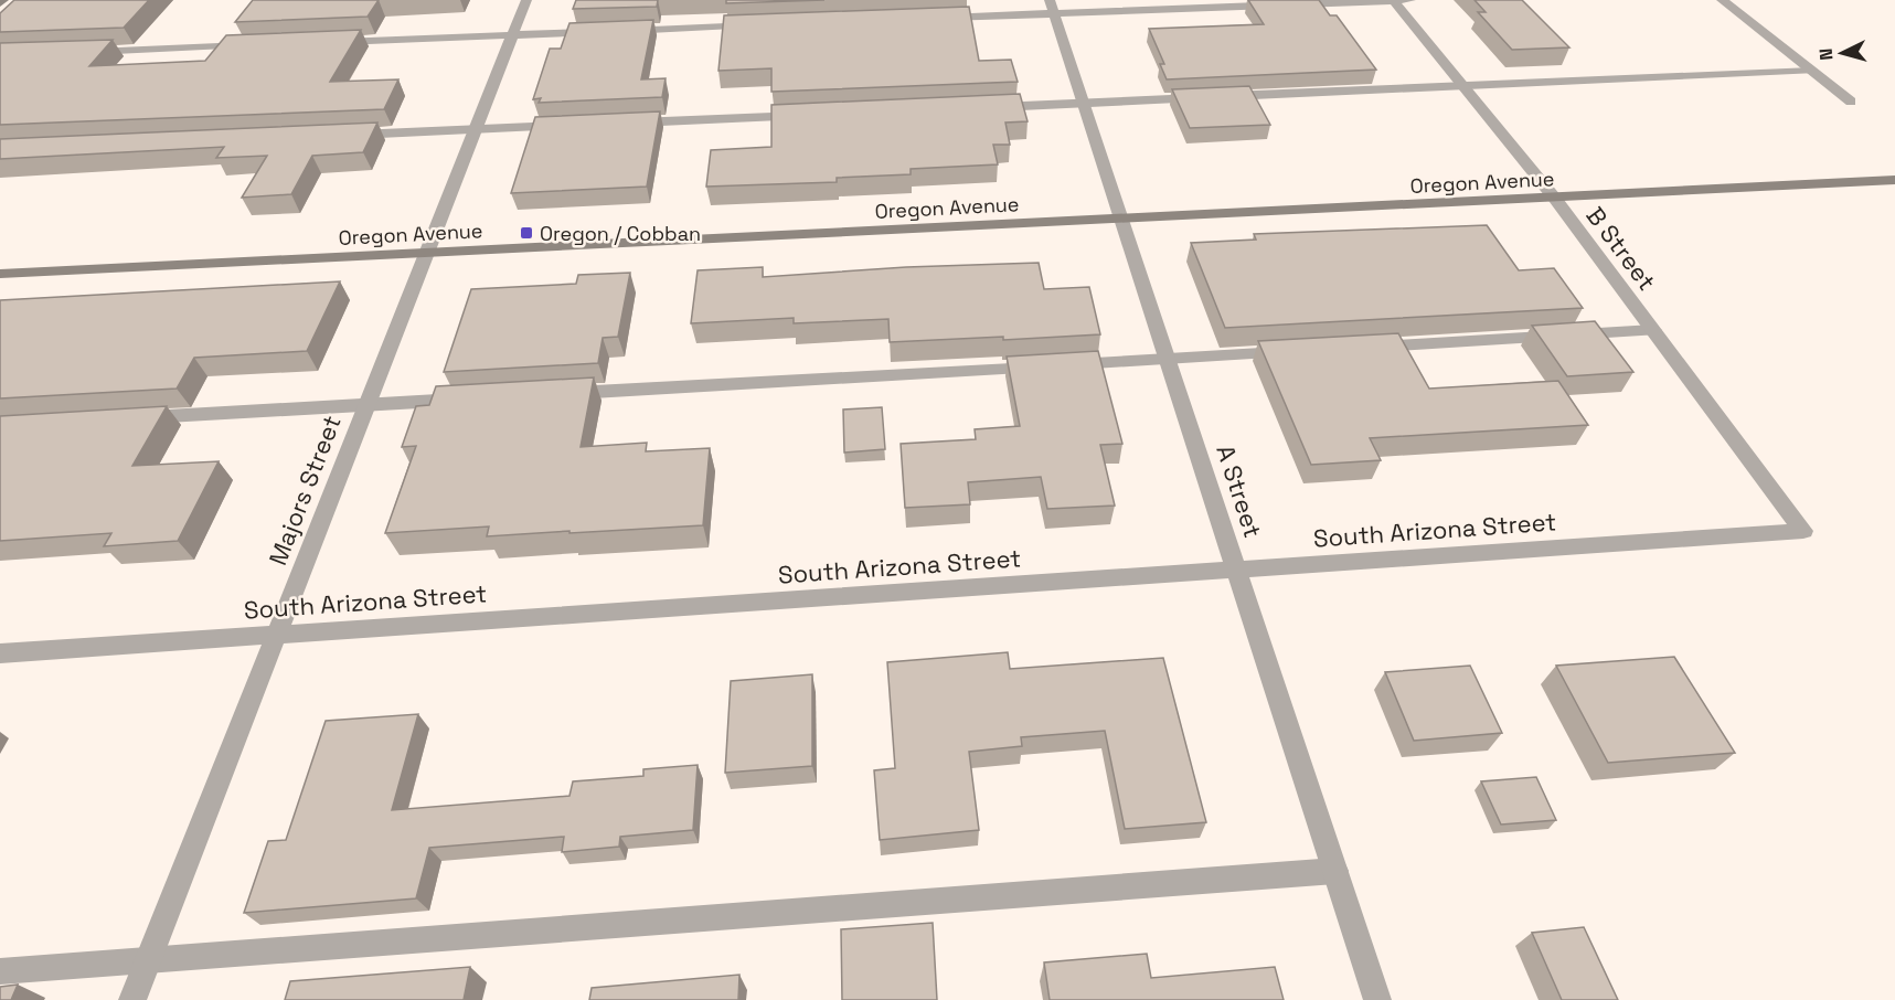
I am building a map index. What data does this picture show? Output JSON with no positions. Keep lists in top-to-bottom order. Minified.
{"streets":{"street":["Oregon Avenue","B Street","Majors Street","A Street","South Arizona Street"]},"crossings":[["Oregon Avenue","B Street"],["Oregon Avenue","Majors Street"],["Oregon Avenue","A Street"],["B Street","South Arizona Street"],["Majors Street","South Arizona Street"],["A Street","South Arizona Street"]],"places":{"transit":["Oregon / Cobban"]},"north":"left"}
